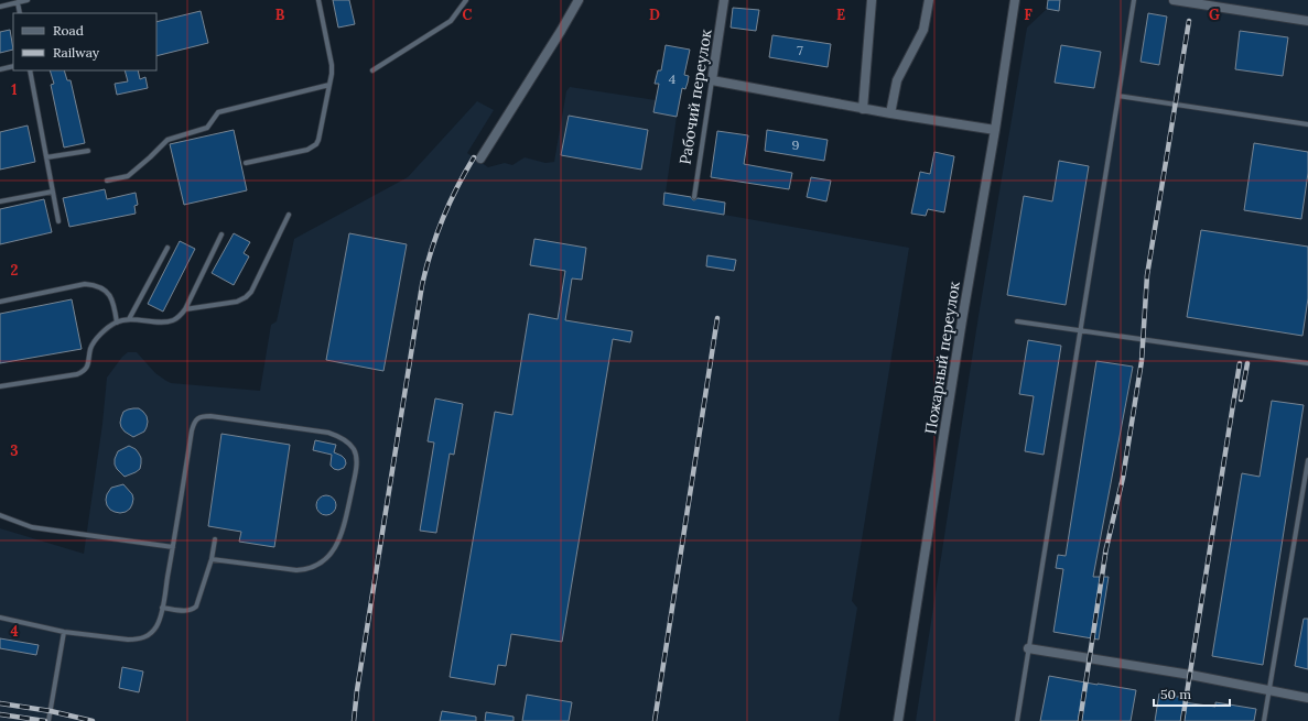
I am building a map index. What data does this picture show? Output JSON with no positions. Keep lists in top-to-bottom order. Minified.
{"streets":{"street":["Рабочий переулок","Пожарный переулок"]},"house_numbers":["7","4","9"],"legend":["Road","Railway"],"scale_bar":"50 m","grid":{"columns":["B","C","D","E","F","G"],"rows":["1","2","3","4"]}}
